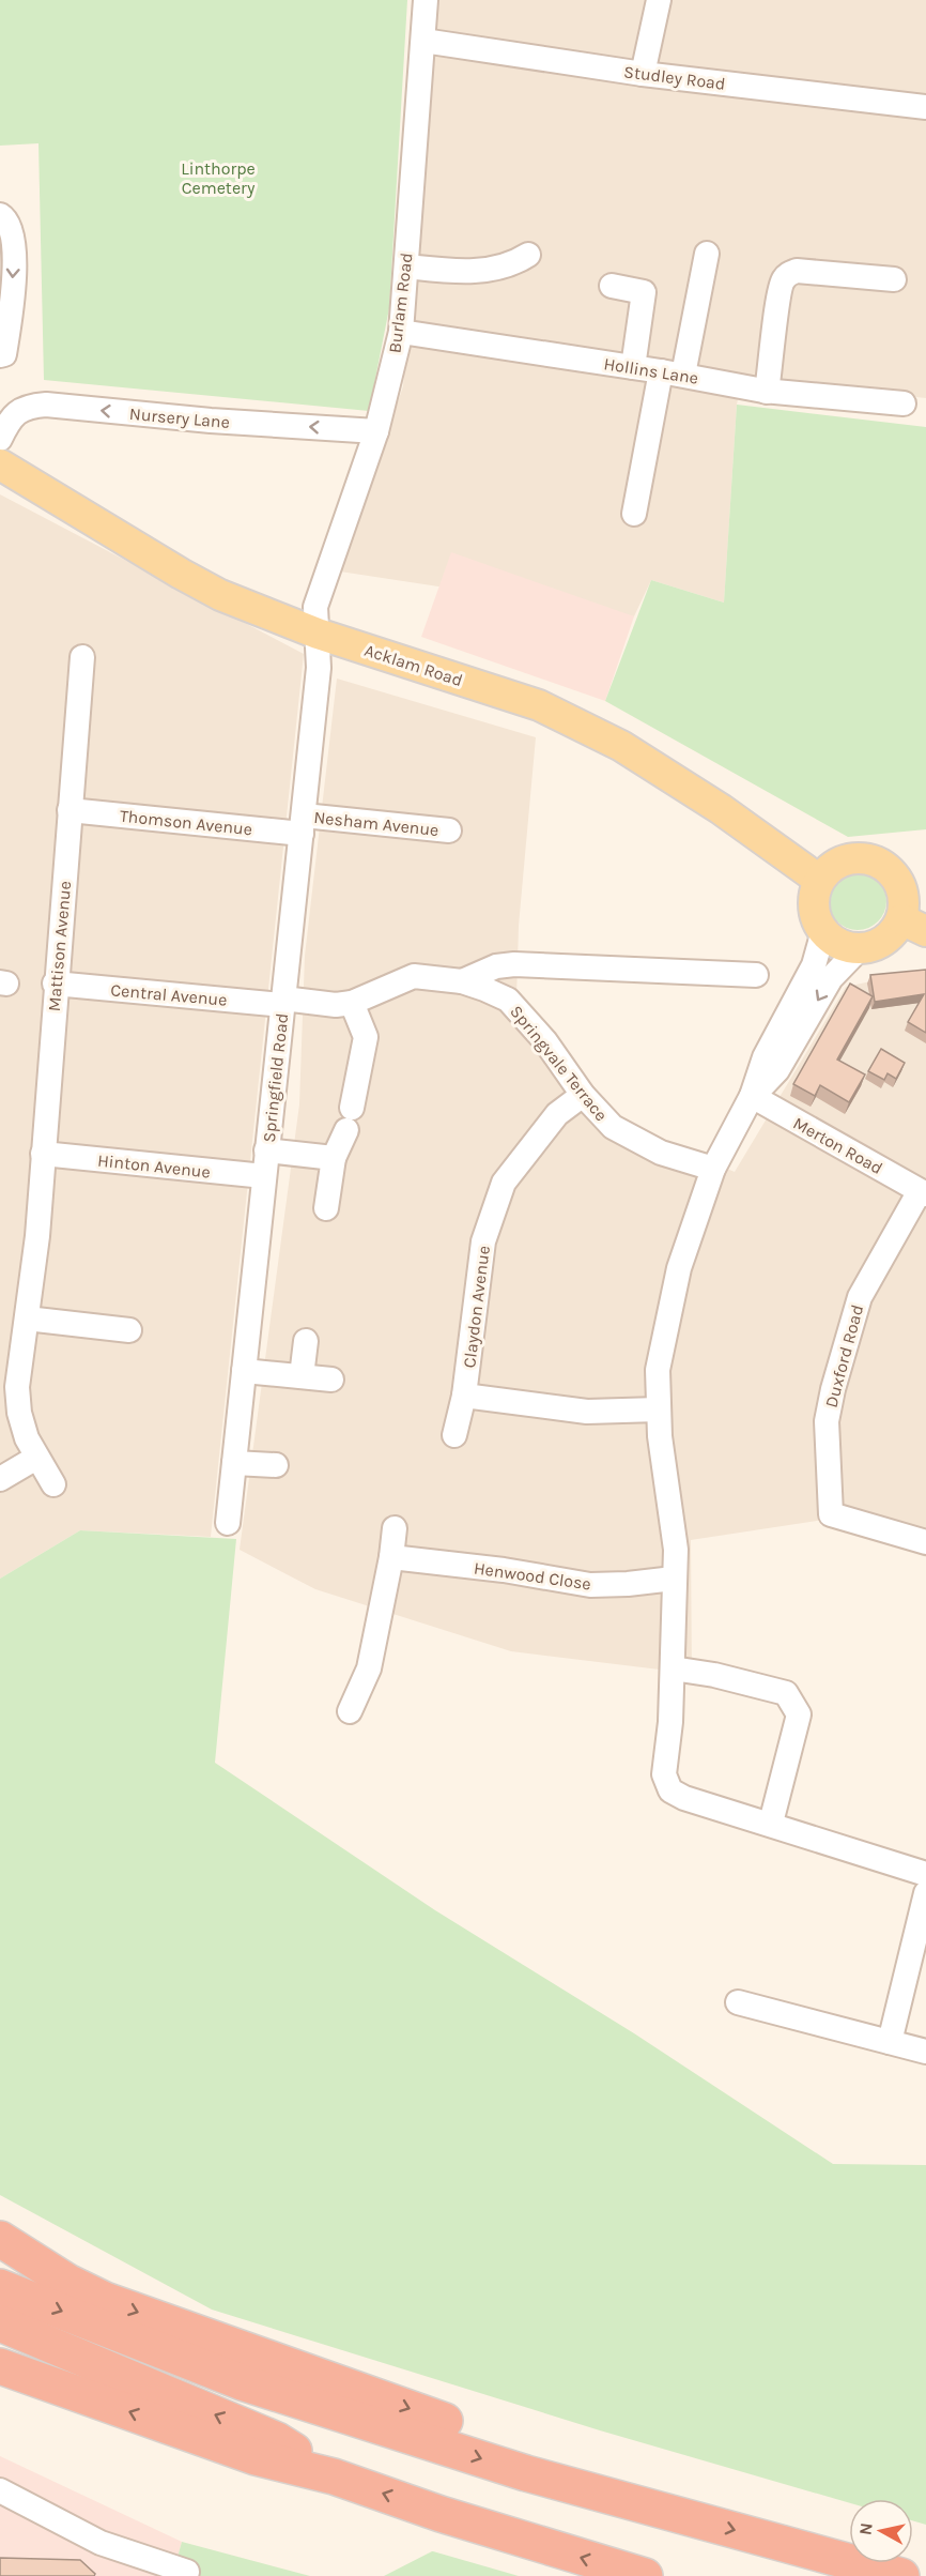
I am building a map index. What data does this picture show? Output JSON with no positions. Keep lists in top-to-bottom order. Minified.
{"streets":{"main road":["Acklam Road"],"street":["Studley Road","Burlam Road","Hollins Lane","Nursery Lane","Thomson Avenue","Nesham Avenue","Mattison Avenue","Central Avenue","Springvale Terrace","Springfield Road","Merton Road","Hinton Avenue","Claydon Avenue","Duxford Road","Henwood Close"]},"crossings":[["Studley Road","Burlam Road"],["Burlam Road","Hollins Lane"],["Burlam Road","Nursery Lane"],["Burlam Road","Acklam Road"],["Burlam Road","Springfield Road"],["Acklam Road","Springfield Road"],["Thomson Avenue","Nesham Avenue"],["Thomson Avenue","Mattison Avenue"],["Thomson Avenue","Springfield Road"],["Nesham Avenue","Springfield Road"],["Mattison Avenue","Central Avenue"],["Mattison Avenue","Hinton Avenue"],["Central Avenue","Springvale Terrace"],["Central Avenue","Springfield Road"],["Springvale Terrace","Claydon Avenue"],["Springfield Road","Hinton Avenue"],["Merton Road","Duxford Road"]],"one_way":["Nursery Lane"],"parks":["Linthorpe Cemetery"],"north":"left"}
